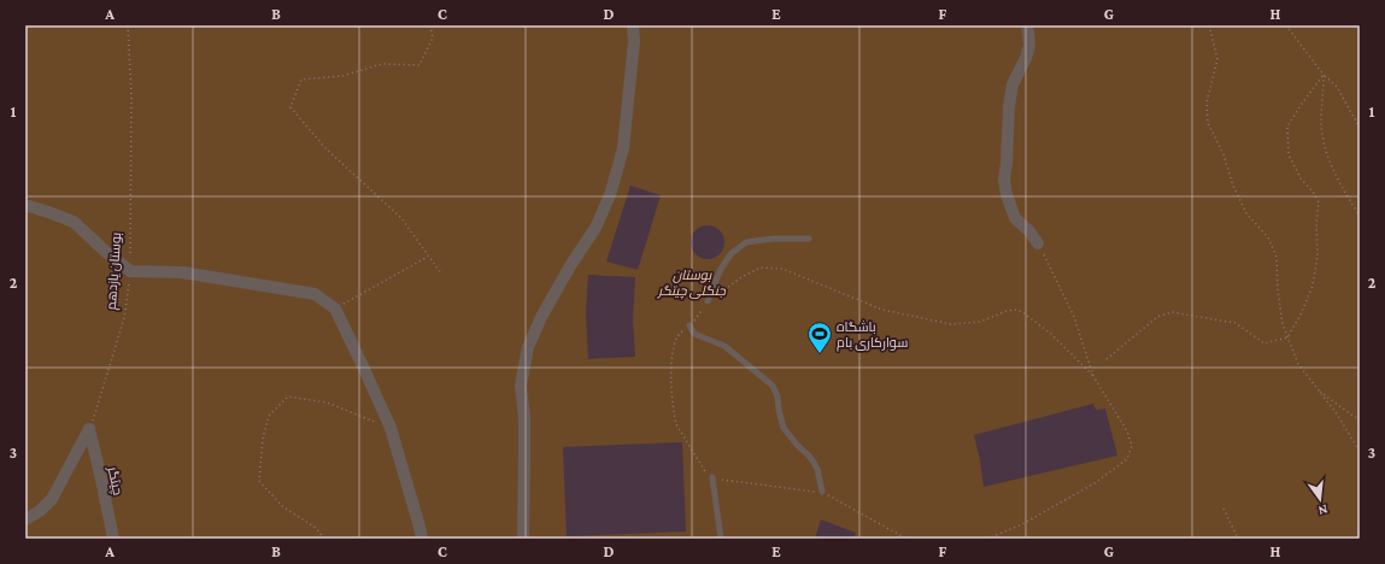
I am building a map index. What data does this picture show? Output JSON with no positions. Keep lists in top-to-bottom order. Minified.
{"streets":{"street":["چیتگر"],"path":["بوستان یازدهم"]},"crossings":[["بوستان یازدهم","چیتگر"]],"parks":["بوستان جنگلی چیتگر"],"places":{"sports":["باشگاه سوارکاری بام"]},"north":"bottom","grid":{"columns":["A","B","C","D","E","F","G","H"],"rows":["1","2","3"]}}
